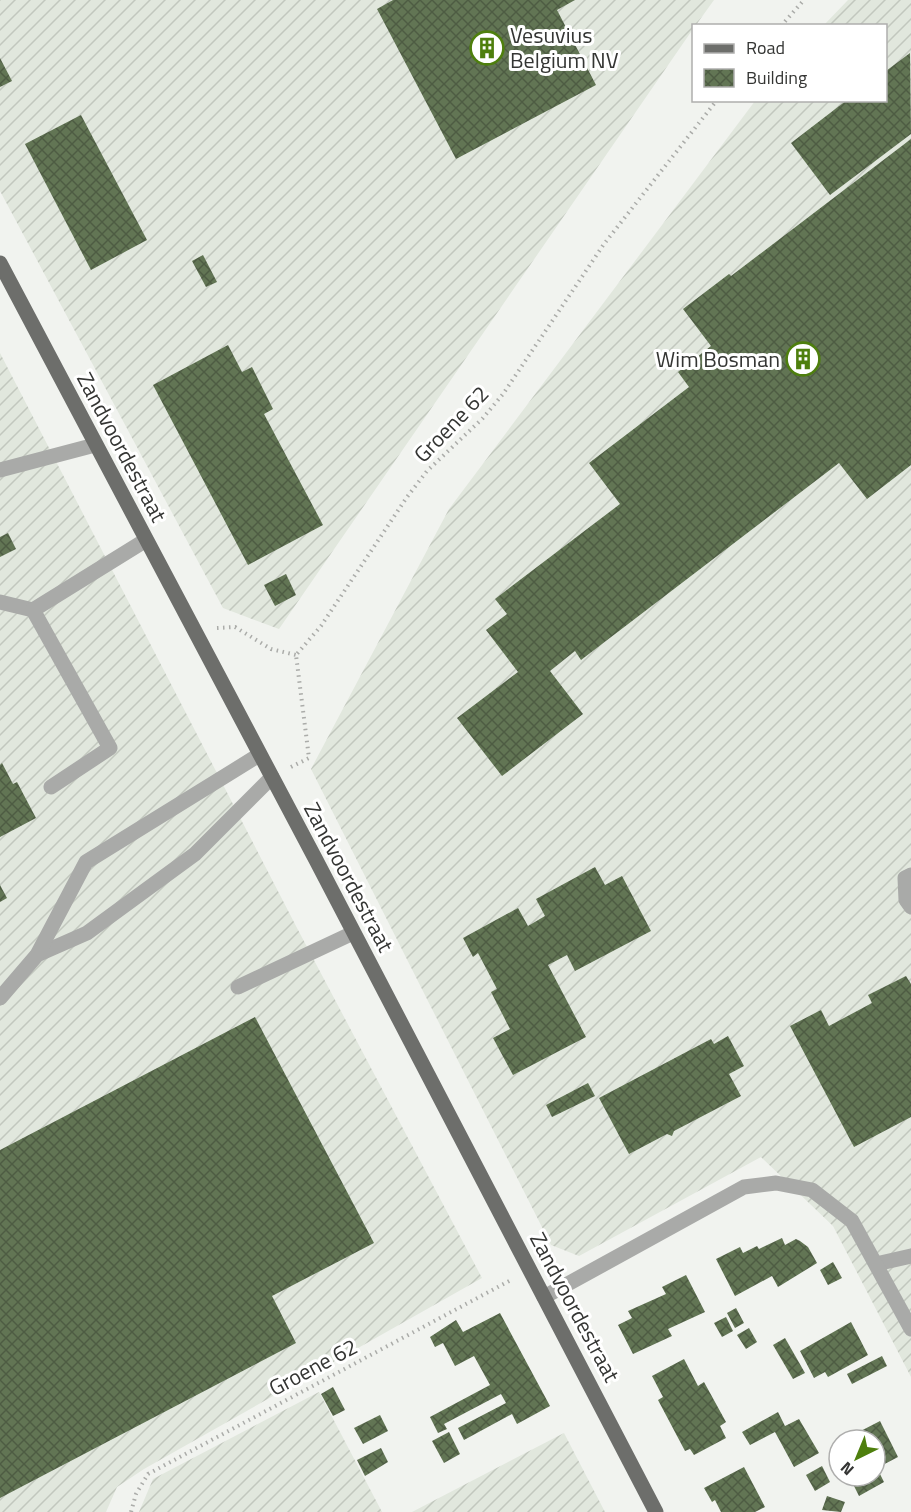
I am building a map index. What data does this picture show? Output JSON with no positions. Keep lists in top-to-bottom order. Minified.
{"streets":{"main road":["Zandvoordestraat"],"path":["Groene 62"]},"crossings":[["Groene 62","Zandvoordestraat"]],"places":{"building":["Vesuvius Belgium NV","Wim Bosman"]},"legend":["Road","Building"],"north":"bottom left"}
